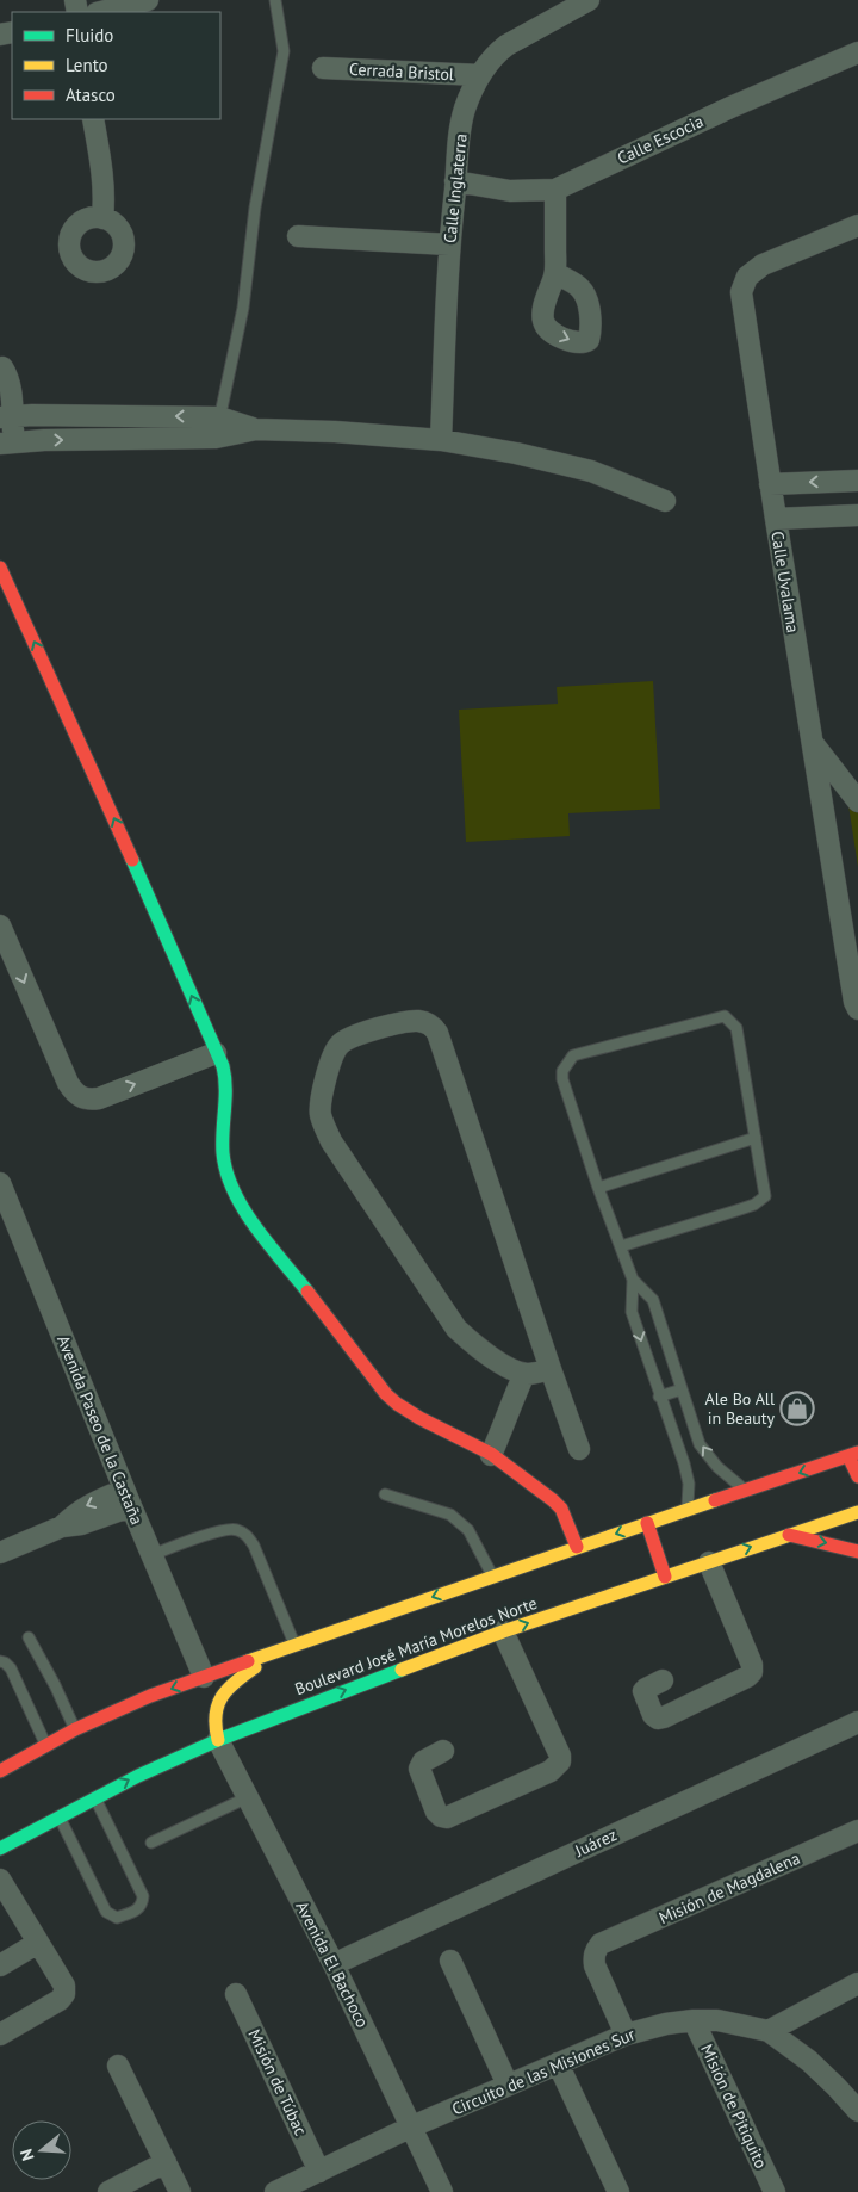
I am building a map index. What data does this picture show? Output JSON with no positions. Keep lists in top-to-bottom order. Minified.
{"streets":{"main road":["Boulevard José María Morelos Norte"],"street":["Cerrada Bristol","Calle Escocia","Calle Inglaterra","Calle Uvalama","Avenida Paseo de la Castaña","Juárez","Misión de Magdalena","Avenida El Bachoco","Circuito de las Misiones Sur","Misión de Túbac","Misión de Pitiquito"]},"crossings":[["Cerrada Bristol","Calle Inglaterra"],["Calle Escocia","Calle Inglaterra"],["Boulevard José María Morelos Norte","Avenida El Bachoco"],["Juárez","Avenida El Bachoco"],["Misión de Magdalena","Circuito de las Misiones Sur"],["Avenida El Bachoco","Circuito de las Misiones Sur"],["Circuito de las Misiones Sur","Misión de Túbac"],["Circuito de las Misiones Sur","Misión de Pitiquito"]],"places":{"shop":["Ale Bo All in Beauty"]},"legend":["Fluido","Lento","Atasco"],"north":"left"}
